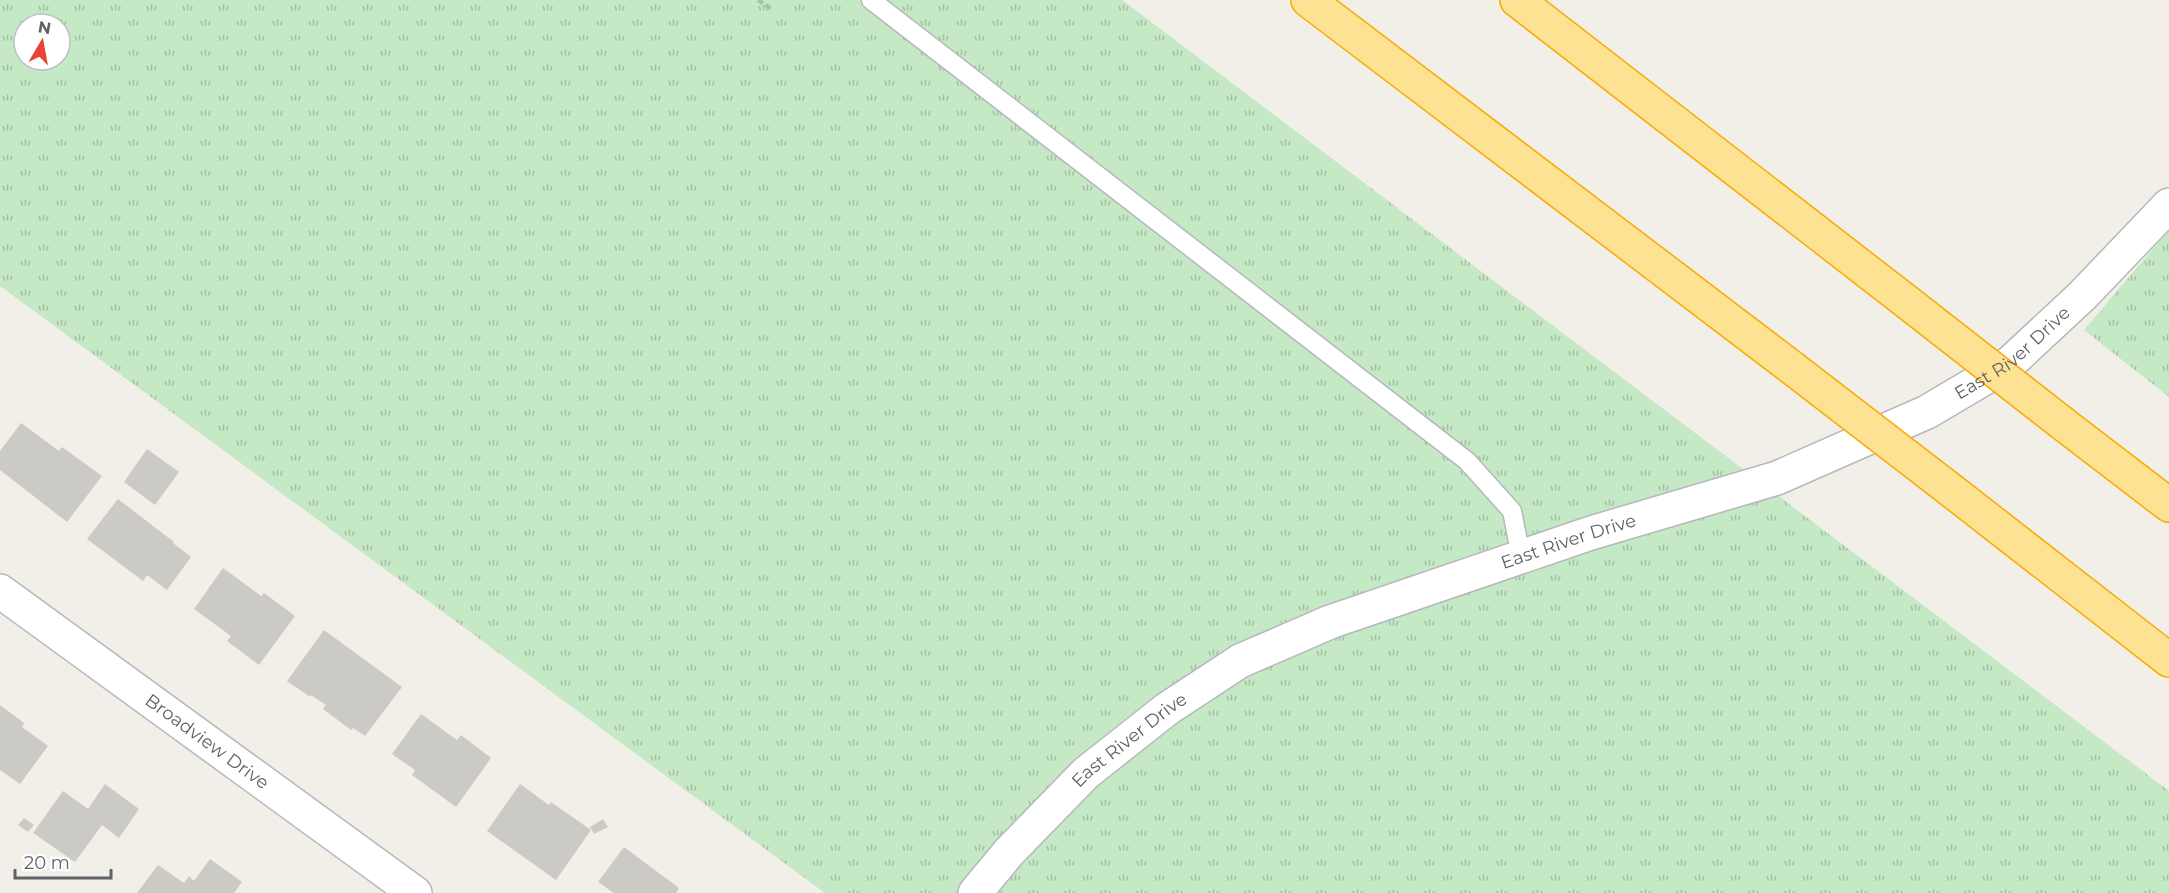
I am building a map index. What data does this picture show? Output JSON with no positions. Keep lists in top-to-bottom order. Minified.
{"streets":{"street":["East River Drive","Broadview Drive"]},"scale_bar":"20 m","north":"top"}
